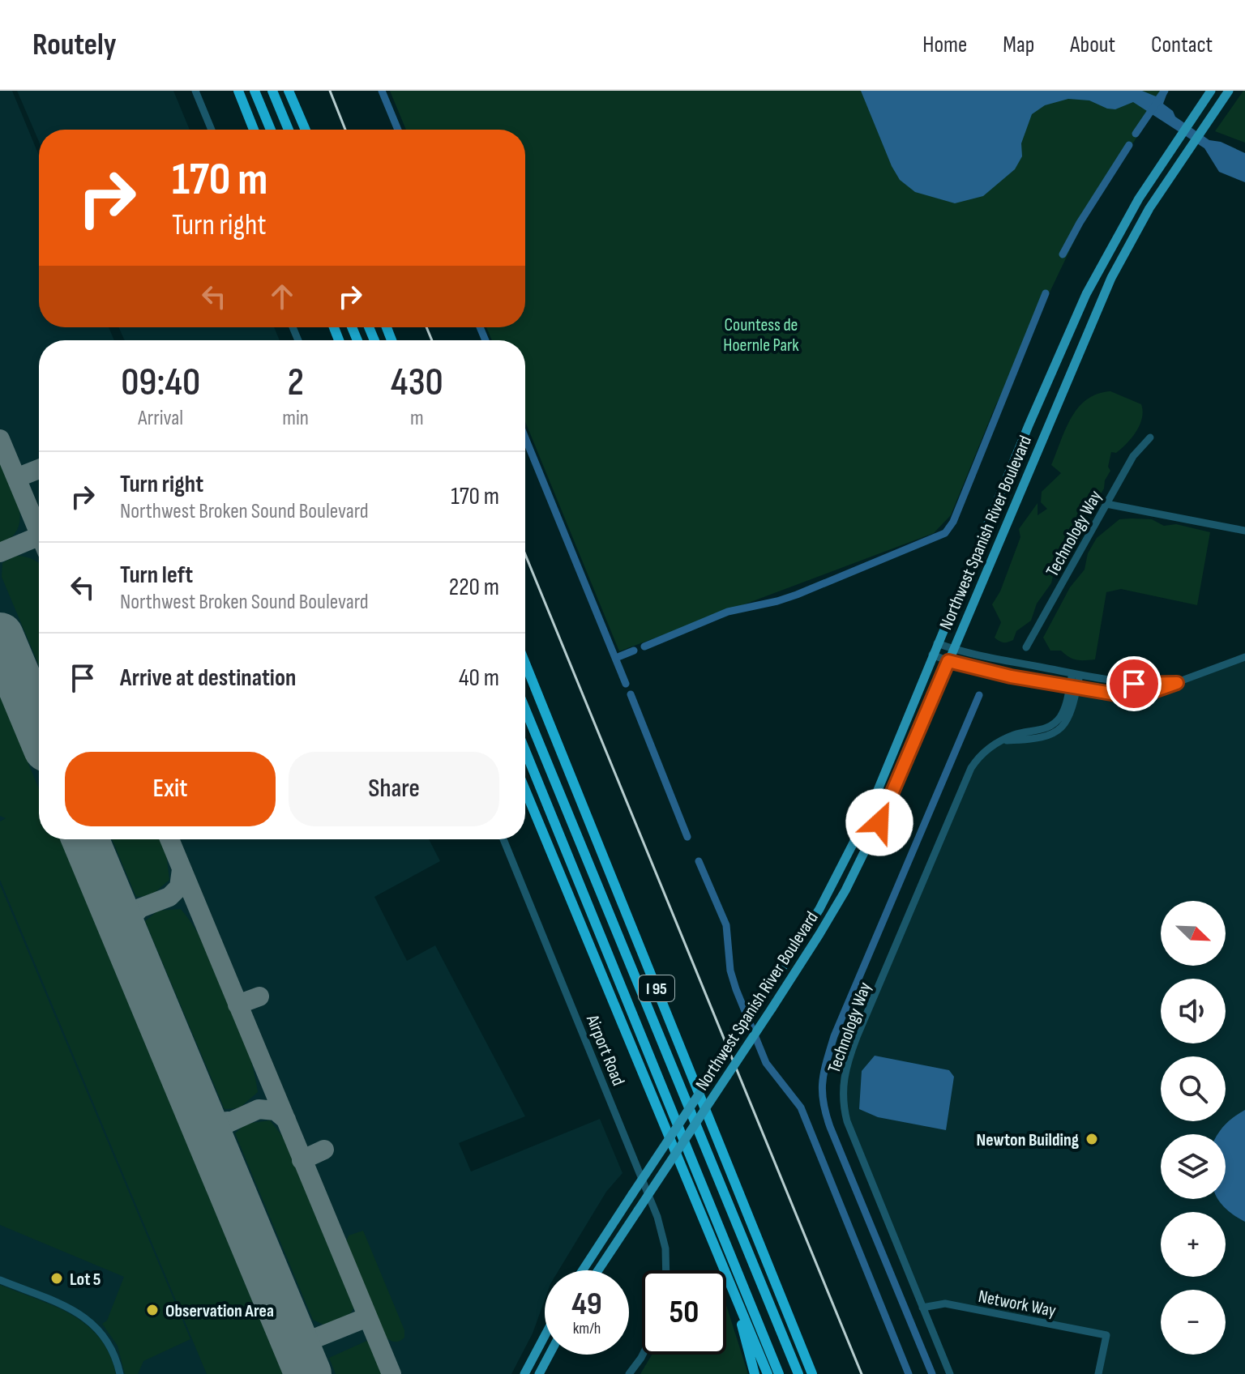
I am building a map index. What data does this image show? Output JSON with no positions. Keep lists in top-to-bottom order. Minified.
{"streets":{"highway":["I 95"],"main road":["Northwest Spanish River Boulevard"],"street":["Technology Way","Airport Road","Network Way"]},"crossings":[["Technology Way","Network Way"]],"parks":["Countess de Hoernle Park"],"places":["Newton Building","Lot 5","Observation Area"],"north":"bottom right","page":{"header":"Routely","nav":["Home","Map","About","Contact"],"turn":["170 m","Turn right"],"eta":["09:40","Arrival","2","min","430","m"],"list":[{"name":"Turn right","note":"Northwest Broken Sound Boulevard","value":"170 m"},{"name":"Turn left","note":"Northwest Broken Sound Boulevard","value":"220 m"},{"name":"Arrive at destination","value":"40 m"}],"buttons":["Exit","Share"],"map_buttons":["+","−"],"speed":"49 km/h","limit":"50"}}
